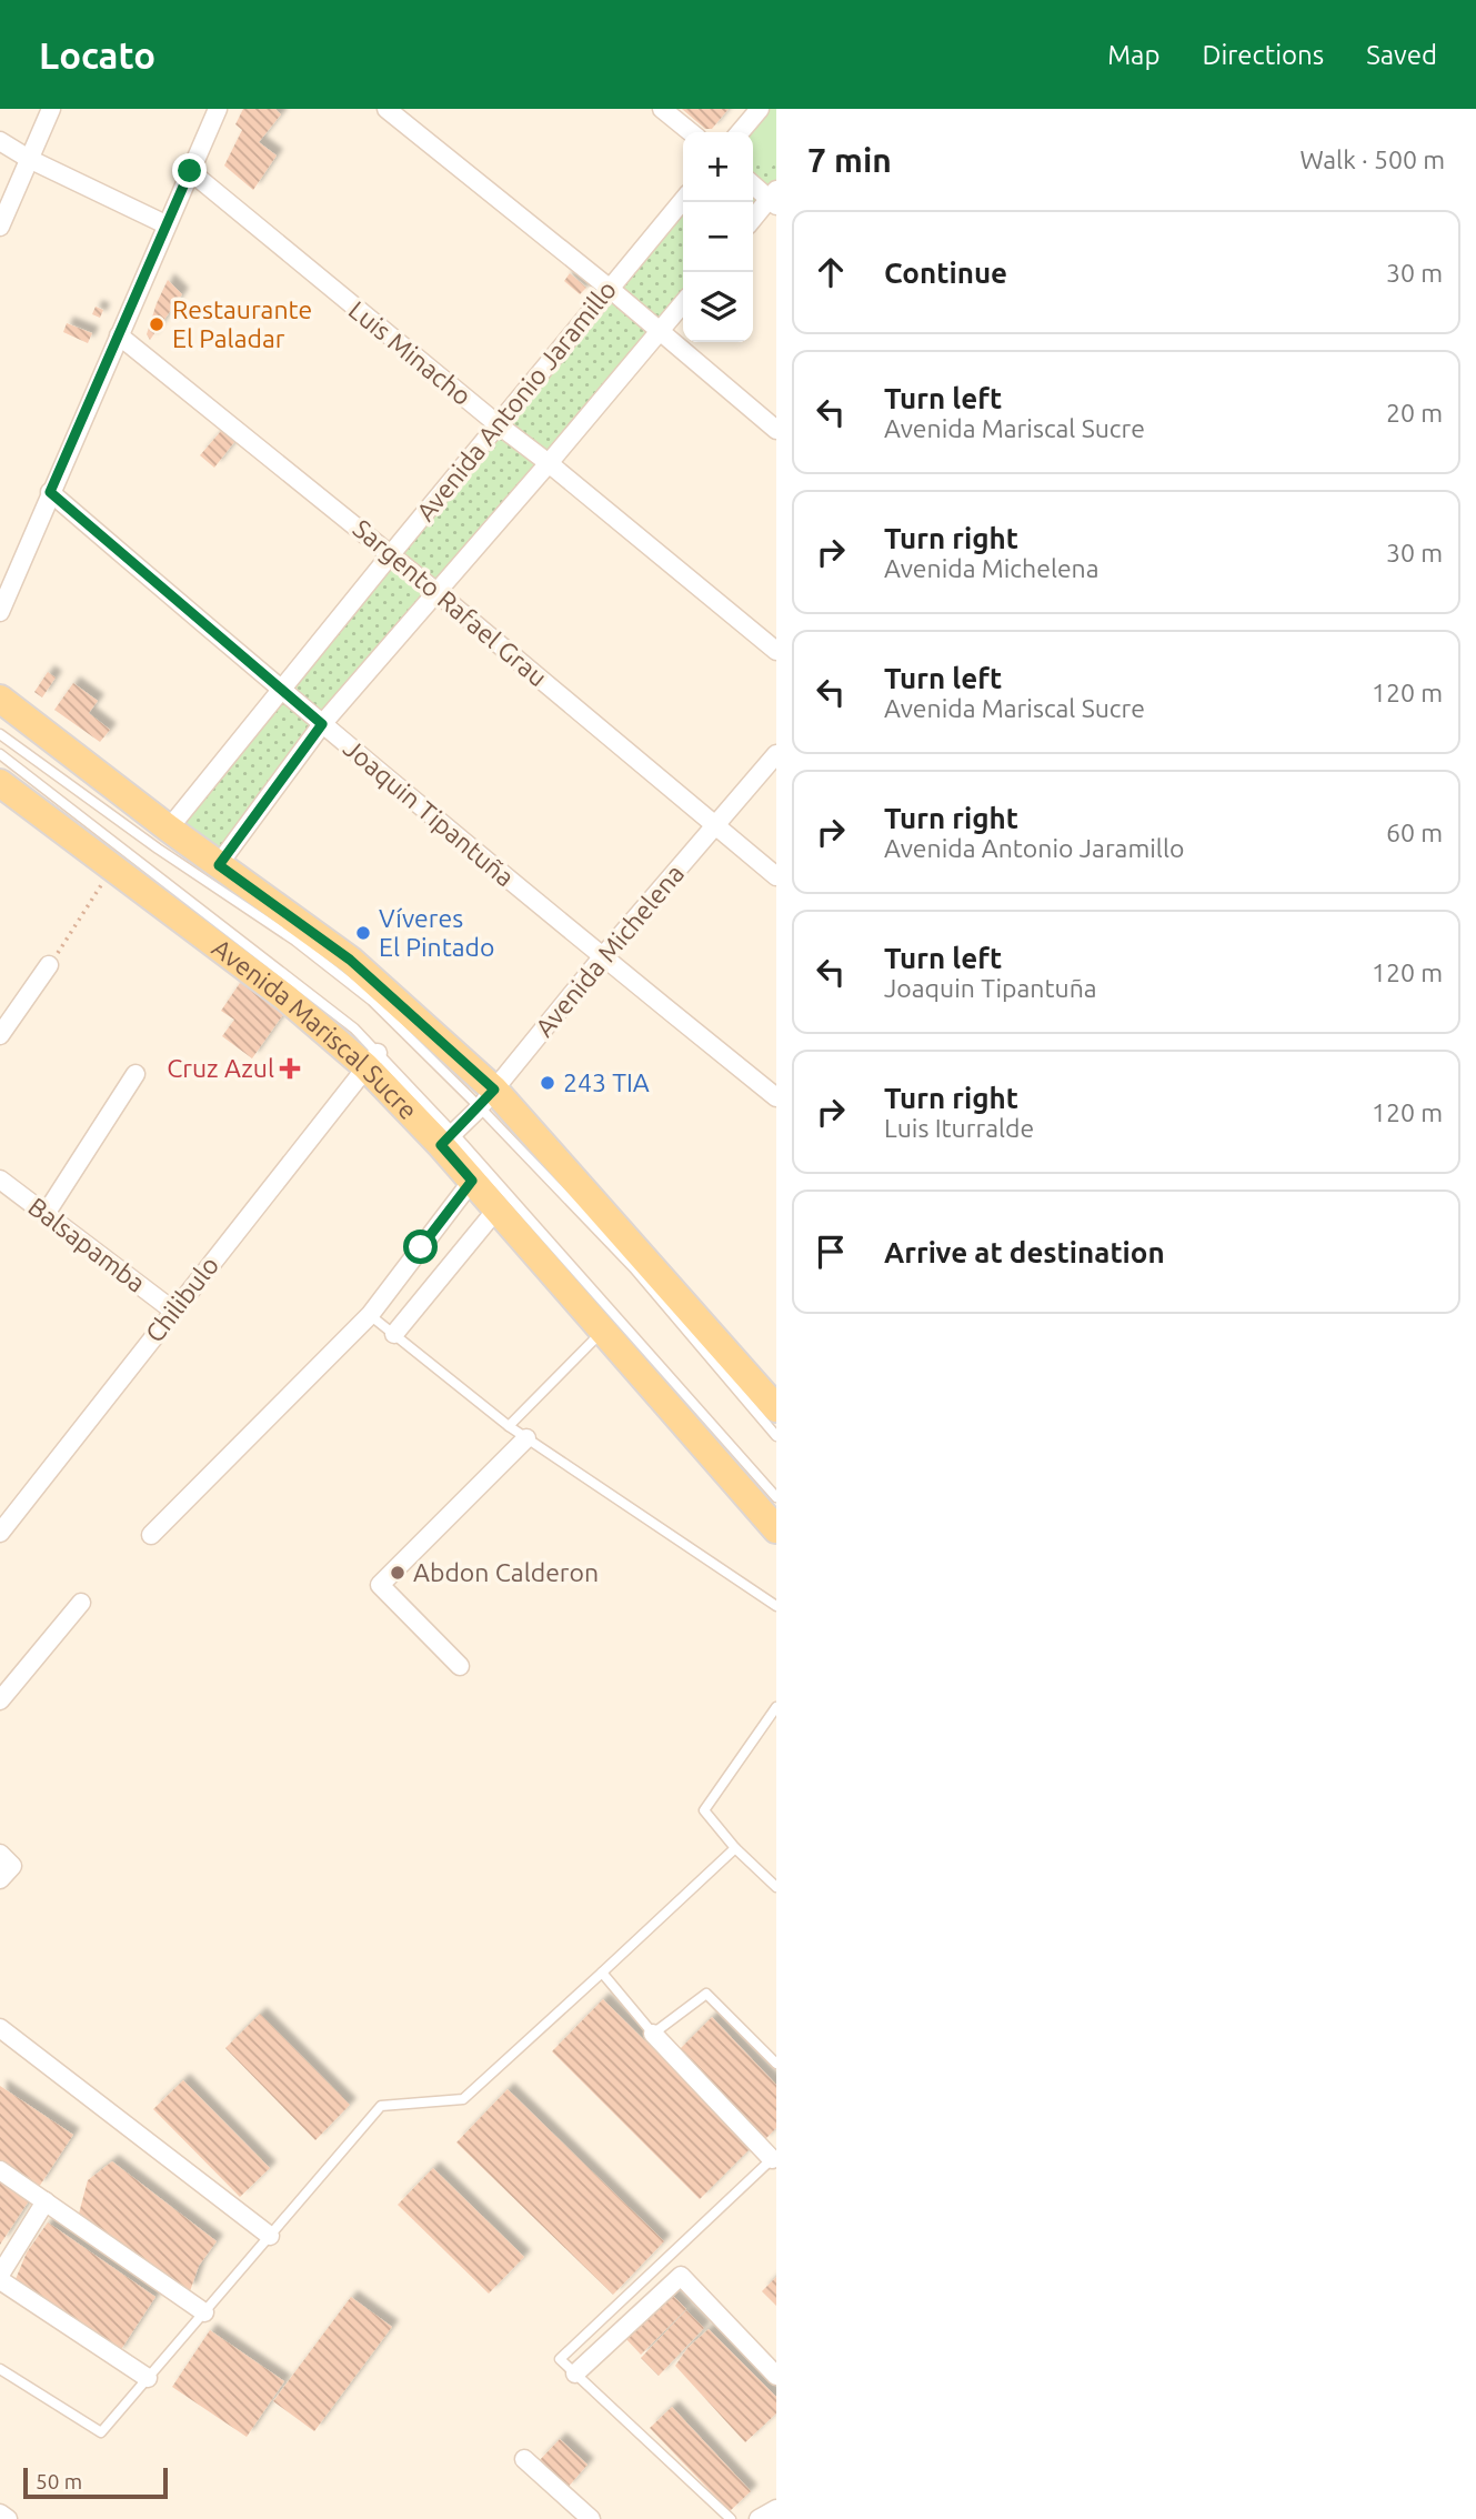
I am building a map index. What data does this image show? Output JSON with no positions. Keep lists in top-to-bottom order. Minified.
{"streets":{"main road":["Avenida Mariscal Sucre"],"street":["Luis Minacho","Avenida Antonio Jaramillo","Sargento Rafael Grau","Joaquin Tipantuña","Avenida Michelena","Balsapamba","Chilibulo"]},"crossings":[["Luis Minacho","Avenida Antonio Jaramillo"],["Avenida Antonio Jaramillo","Sargento Rafael Grau"],["Avenida Antonio Jaramillo","Joaquin Tipantuña"],["Sargento Rafael Grau","Avenida Michelena"],["Joaquin Tipantuña","Avenida Michelena"],["Avenida Michelena","Avenida Mariscal Sucre"],["Avenida Mariscal Sucre","Chilibulo"],["Balsapamba","Chilibulo"]],"places":{"other":["Restaurante El Paladar","Víveres El Pintado","243 TIA","Abdon Calderon"],"health":["Cruz Azul"]},"scale_bar":"50 m","page":{"header":"Locato","nav":["Map","Directions","Saved"],"heading":["7 min","Walk · 500 m"],"map_buttons":["+","−"],"list":[["Continue","30 m"],["Turn left","Avenida Mariscal Sucre","20 m"],["Turn right","Avenida Michelena","30 m"],["Turn left","Avenida Mariscal Sucre","120 m"],["Turn right","Avenida Antonio Jaramillo","60 m"],["Turn left","Joaquin Tipantuña","120 m"],["Turn right","Luis Iturralde","120 m"],"Arrive at destination"],"scale":"50 m"}}
